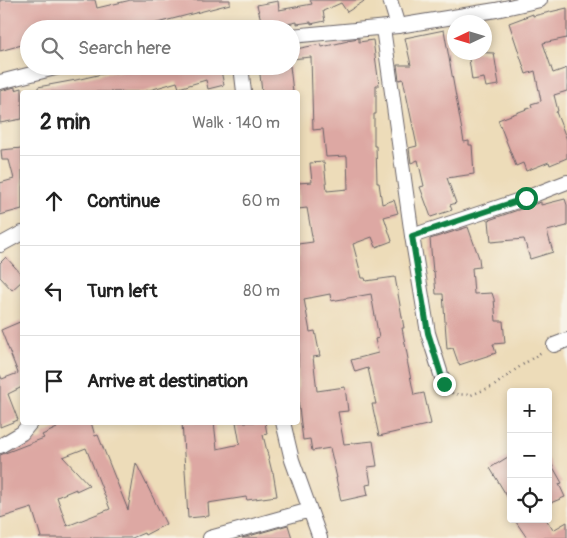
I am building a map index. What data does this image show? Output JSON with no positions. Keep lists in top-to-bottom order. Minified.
{"north":"left","page":{"search":"Search here","heading":["2 min","Walk · 140 m"],"list":[["Continue","60 m"],["Turn left","80 m"],"Arrive at destination"],"map_buttons":["+","−"]}}
